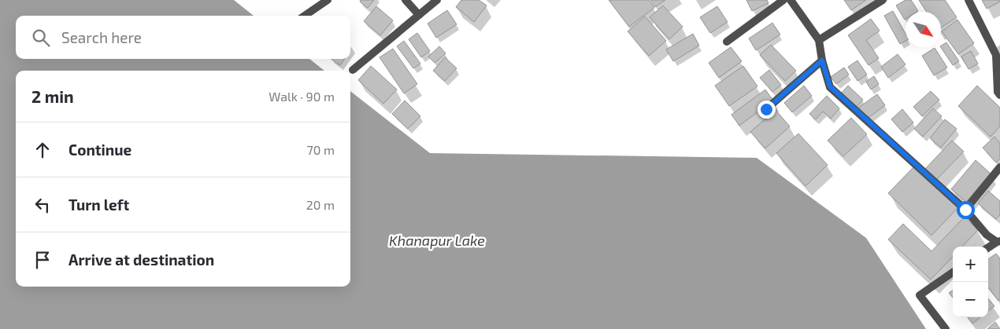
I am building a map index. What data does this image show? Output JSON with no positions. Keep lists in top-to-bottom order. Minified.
{"water":["Khanapur Lake"],"north":"bottom right","page":{"search":"Search here","heading":["2 min","Walk · 90 m"],"list":[["Continue","70 m"],["Turn left","20 m"],"Arrive at destination"],"map_buttons":["+","−"]}}
